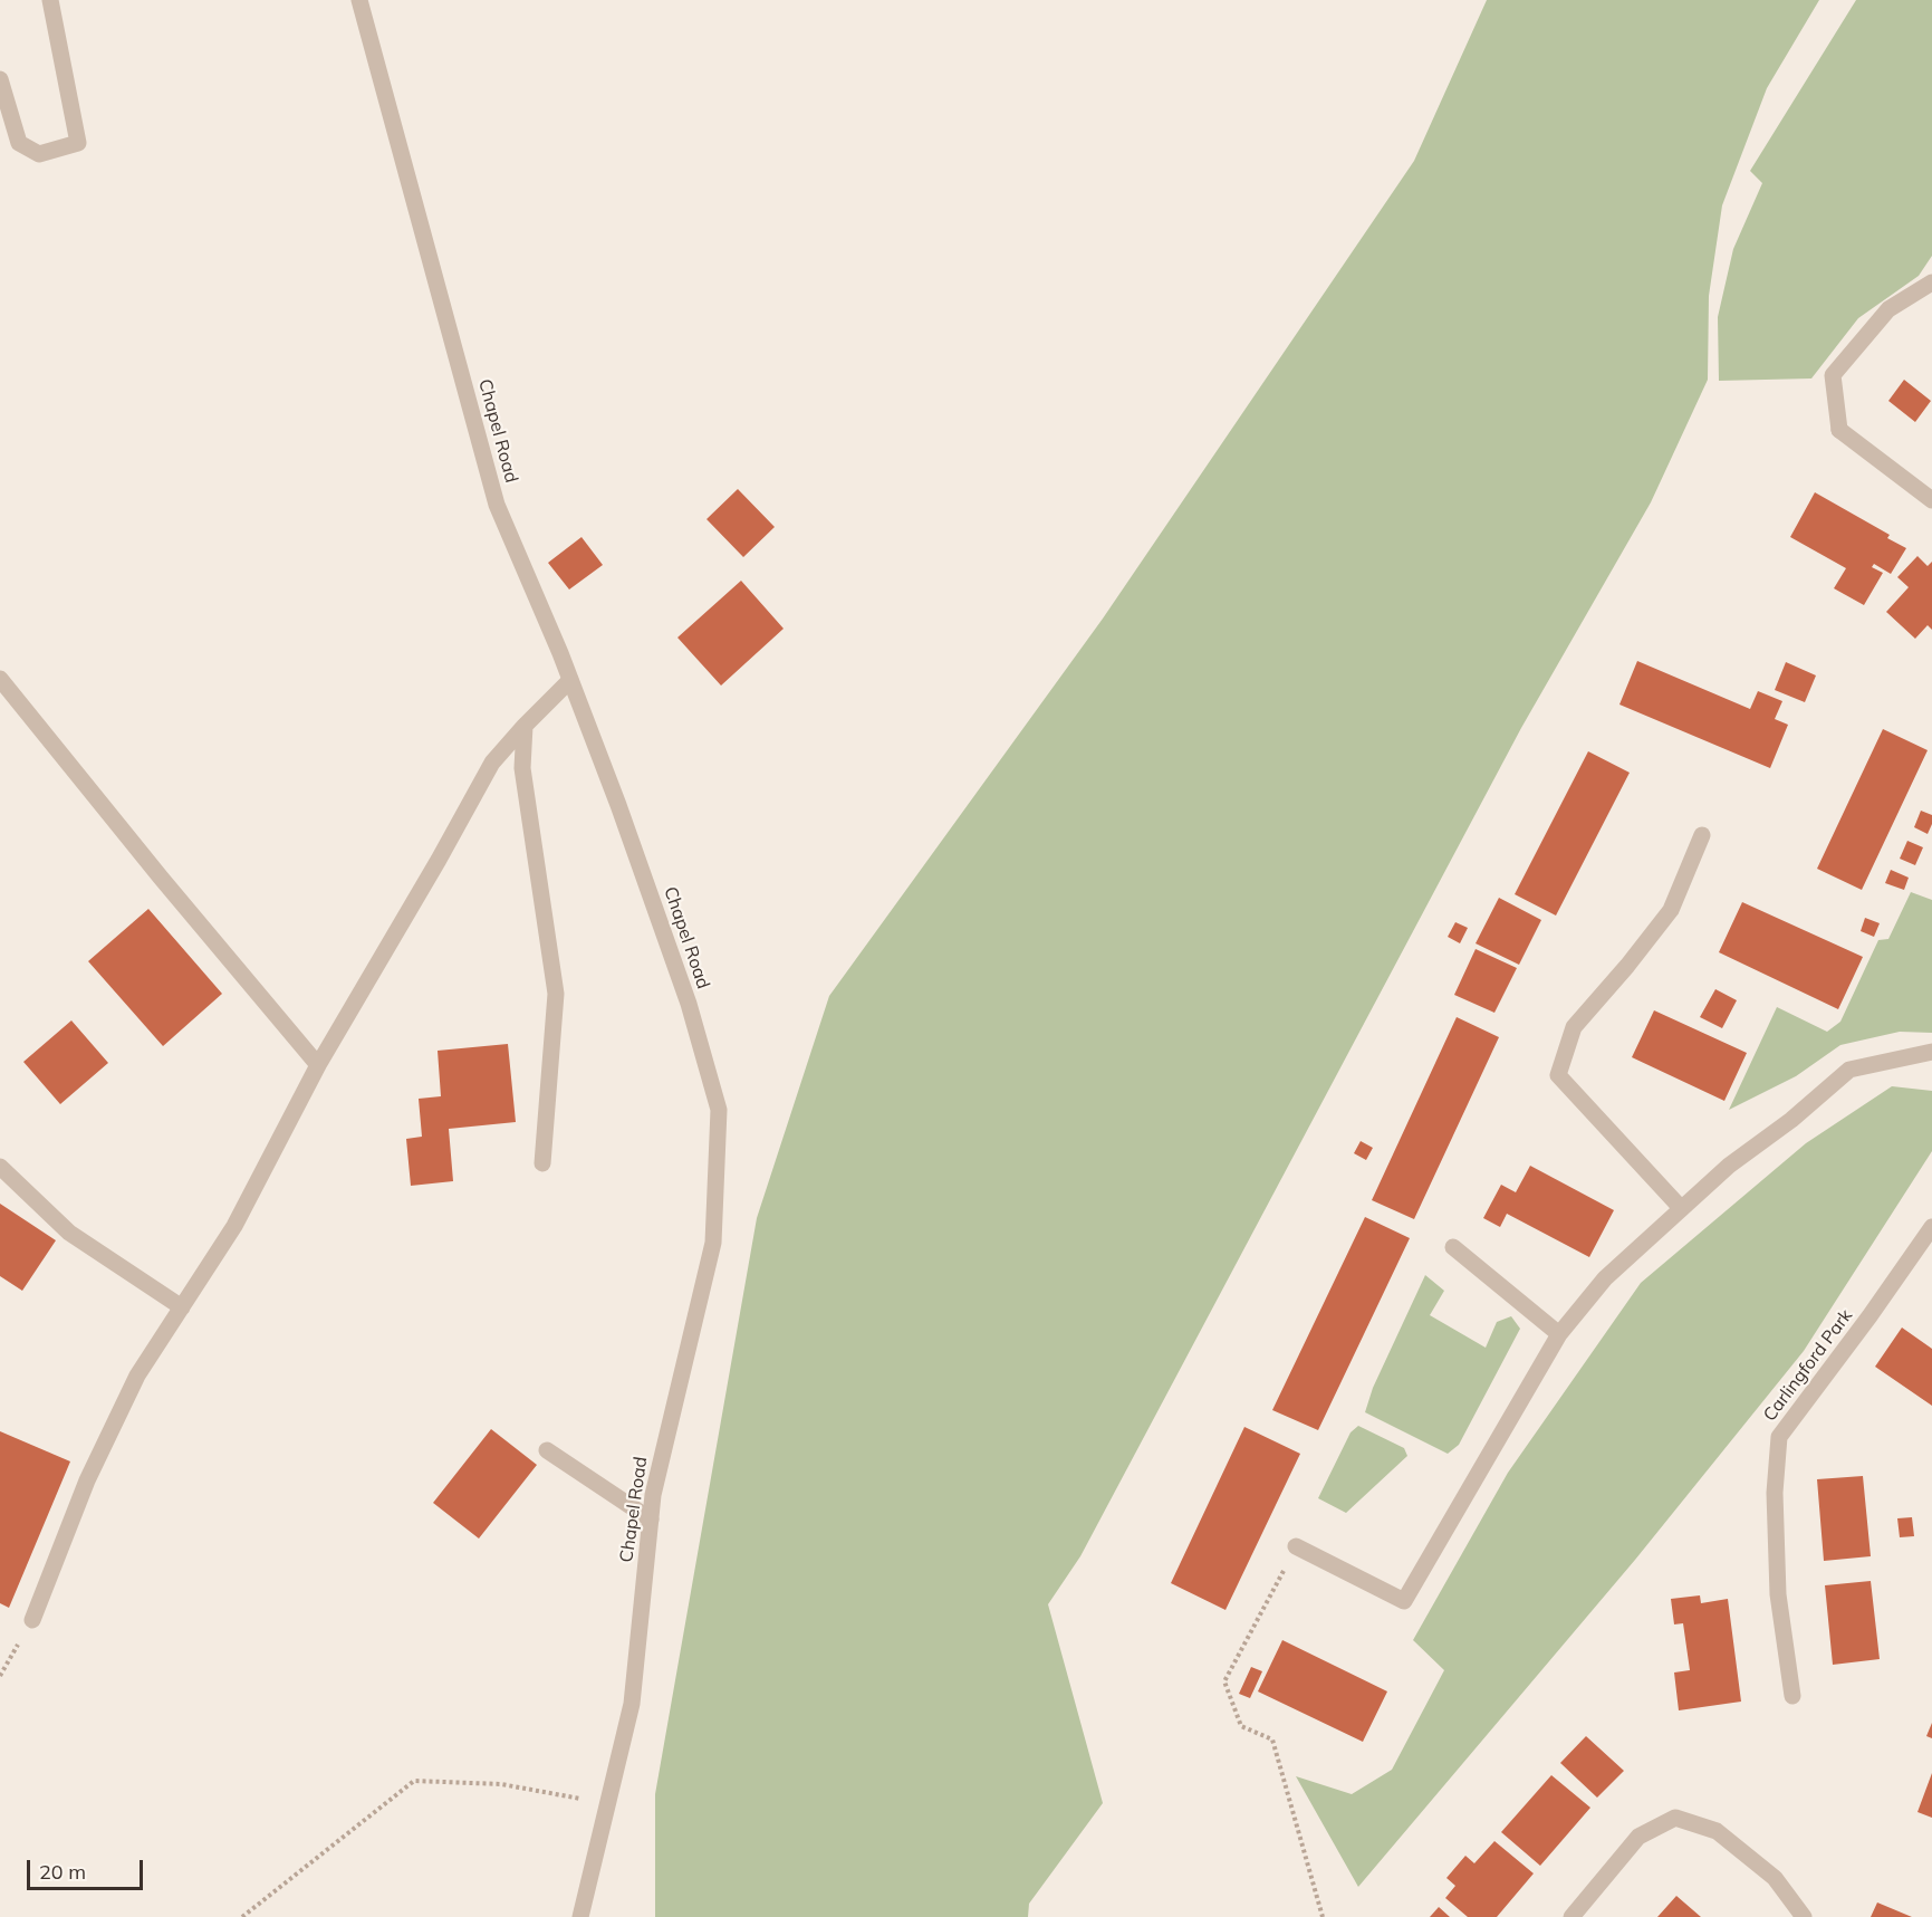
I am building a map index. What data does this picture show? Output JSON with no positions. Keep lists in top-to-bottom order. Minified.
{"streets":{"street":["Chapel Road","Carlingford Park"]},"scale_bar":"20 m"}
